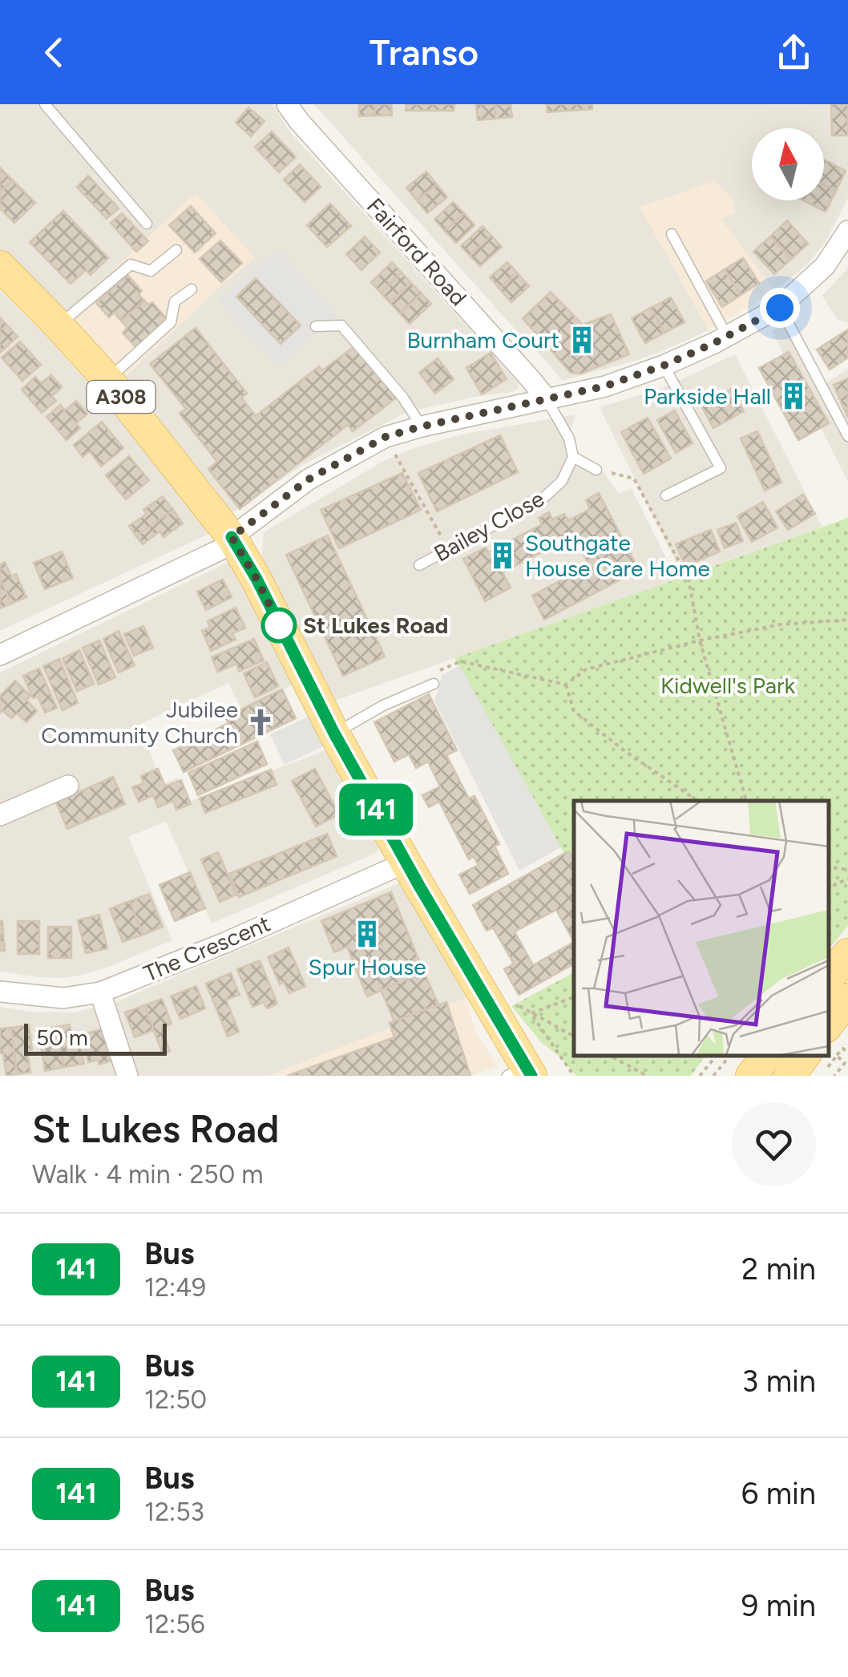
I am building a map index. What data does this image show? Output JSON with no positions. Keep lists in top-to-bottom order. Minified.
{"streets":{"main road":["A308"],"street":["Fairford Road","The Crescent"],"lane":["Bailey Close"]},"crossings":[["A308","The Crescent"]],"parks":["Kidwell's Park"],"places":{"building":["Burnham Court","Parkside Hall","Southgate House Care Home","Spur House"],"other":["St Lukes Road"],"church":["Jubilee Community Church"]},"lines":["bus line 141"],"scale_bar":"50 m","north":"top","page":{"header":"Transo","on_map":"141","scale":"50 m","heading":["St Lukes Road","Walk · 4 min · 250 m"],"list":[{"mark":"141","name":"Bus","note":"12:49","value":"2 min"},{"mark":"141","name":"Bus","note":"12:50","value":"3 min"},{"mark":"141","name":"Bus","note":"12:53","value":"6 min"},{"mark":"141","name":"Bus","note":"12:56","value":"9 min"}]}}
